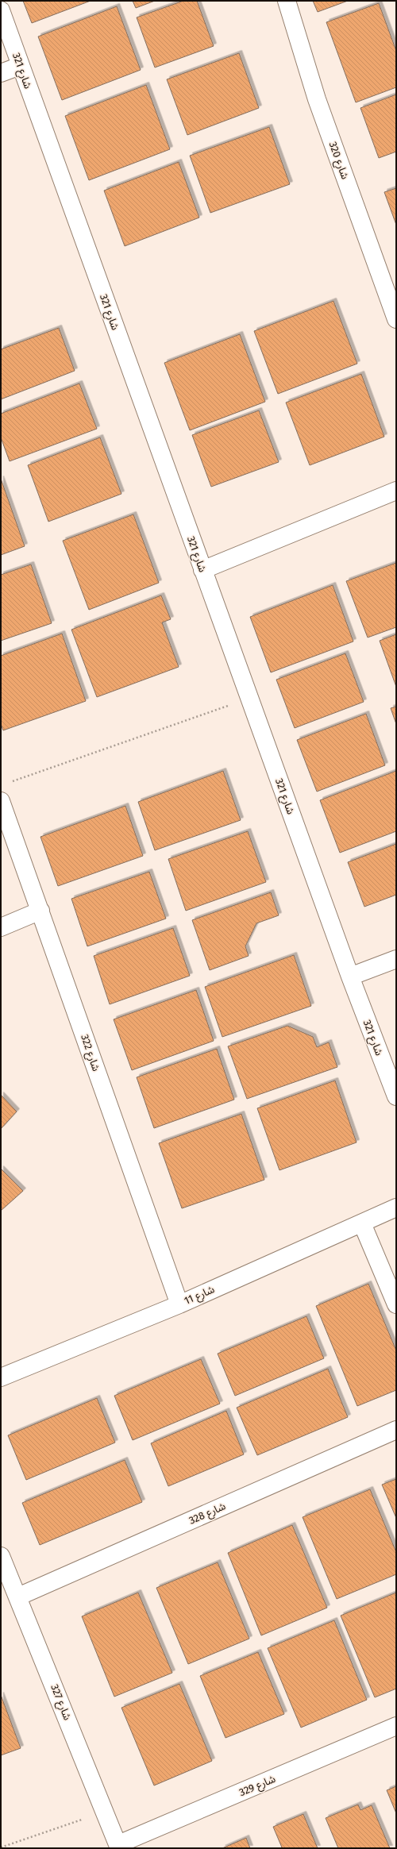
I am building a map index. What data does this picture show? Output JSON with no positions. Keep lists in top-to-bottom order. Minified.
{"streets":{"street":["شارع 321","شارع 320","شارع 322","شارع 11","شارع 328","شارع 327","شارع 329"]},"crossings":[["شارع 322","شارع 11"],["شارع 328","شارع 327"],["شارع 327","شارع 329"]]}
